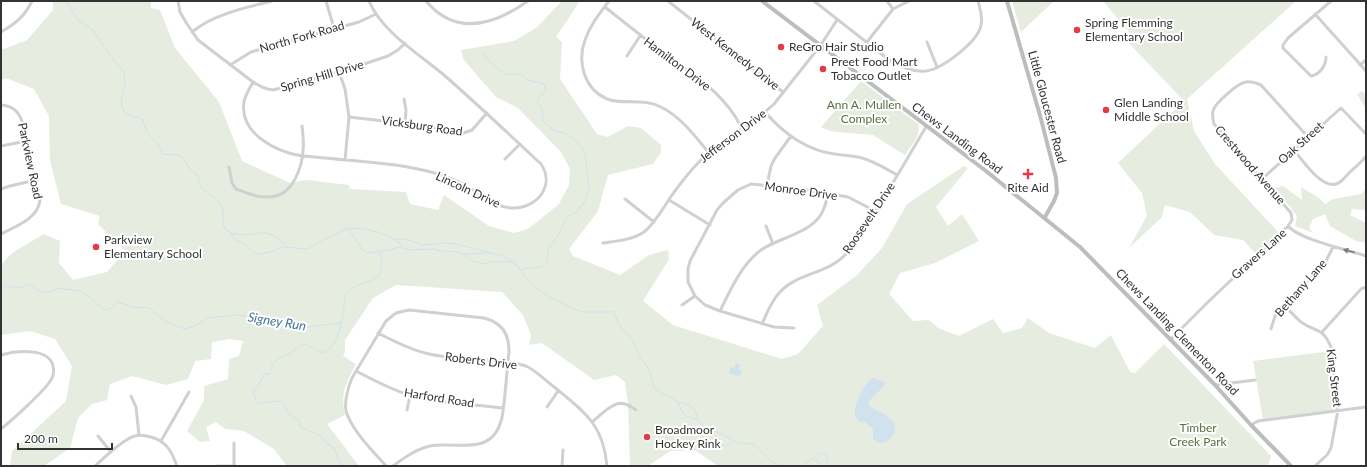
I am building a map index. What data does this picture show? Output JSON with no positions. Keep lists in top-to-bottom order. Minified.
{"streets":{"main road":["Little Gloucester Road","Chews Landing Road","Chews Landing Clementon Road"],"street":["North Fork Road","West Kennedy Drive","Hamilton Drive","Spring Hill Drive","Vicksburg Road","Jefferson Drive","Oak Street","Parkview Road","Crestwood Avenue","Lincoln Drive","Monroe Drive","Roosevelt Drive","Gravers Lane","Bethany Lane","Roberts Drive","King Street","Harford Road"]},"crossings":[["North Fork Road","Spring Hill Drive"],["North Fork Road","Lincoln Drive"],["West Kennedy Drive","Jefferson Drive"],["Hamilton Drive","Jefferson Drive"],["Spring Hill Drive","Lincoln Drive"],["Little Gloucester Road","Chews Landing Road"],["Little Gloucester Road","Chews Landing Clementon Road"],["Vicksburg Road","Lincoln Drive"],["Jefferson Drive","Chews Landing Road"],["Chews Landing Road","Roosevelt Drive"],["Chews Landing Road","Chews Landing Clementon Road"],["Oak Street","Crestwood Avenue"],["Crestwood Avenue","Gravers Lane"],["Monroe Drive","Roosevelt Drive"],["Gravers Lane","Bethany Lane"],["Gravers Lane","Chews Landing Clementon Road"]],"water":["Signey Run"],"parks":["Ann A. Mullen Complex","Timber Creek Park"],"places":{"other":["Spring Flemming Elementary School","ReGro Hair Studio","Preet Food Mart Tobacco Outlet","Glen Landing Middle School","Parkview Elementary School","Broadmoor Hockey Rink"],"health":["Rite Aid"]},"scale_bar":"200 m"}
